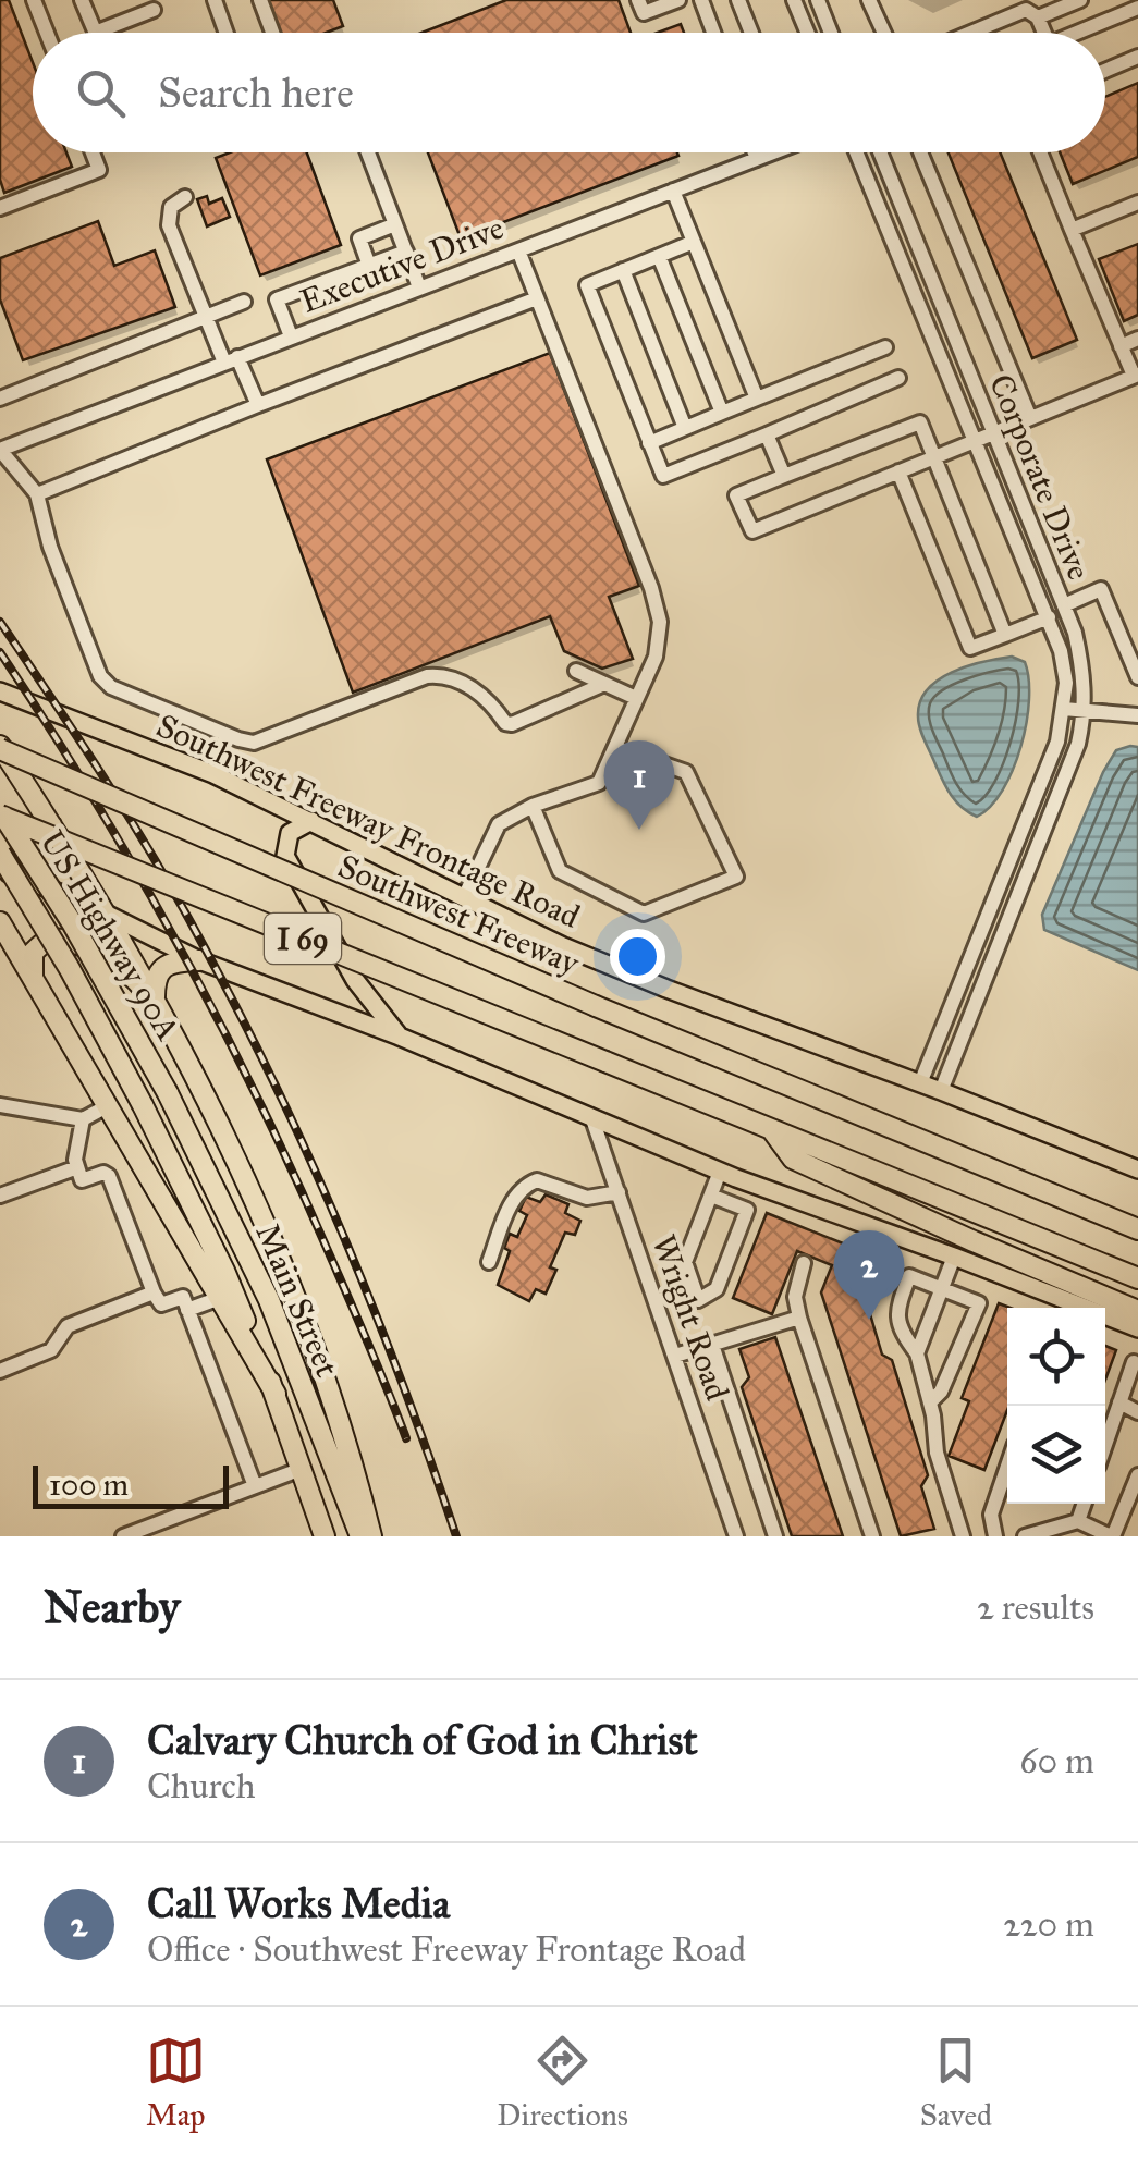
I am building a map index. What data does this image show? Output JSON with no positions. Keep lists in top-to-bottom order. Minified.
{"streets":{"highway":["Southwest Freeway","US Highway 90A","I 69","Main Street"],"main road":["Southwest Freeway Frontage Road"],"street":["Executive Drive","Corporate Drive","Wright Road"]},"crossings":[["Corporate Drive","Southwest Freeway Frontage Road"],["US Highway 90A","I 69"],["US Highway 90A","Main Street"]],"scale_bar":"100 m","page":{"search":"Search here","pins":["1","2"],"scale":"100 m","heading":["Nearby","2 results"],"list":[{"mark":"1","name":"Calvary Church of God in Christ","note":"Church","value":"60 m"},{"mark":"2","name":"Call Works Media","note":"Office · Southwest Freeway Frontage Road","value":"220 m"}],"nav":["Map","Directions","Saved"]}}
